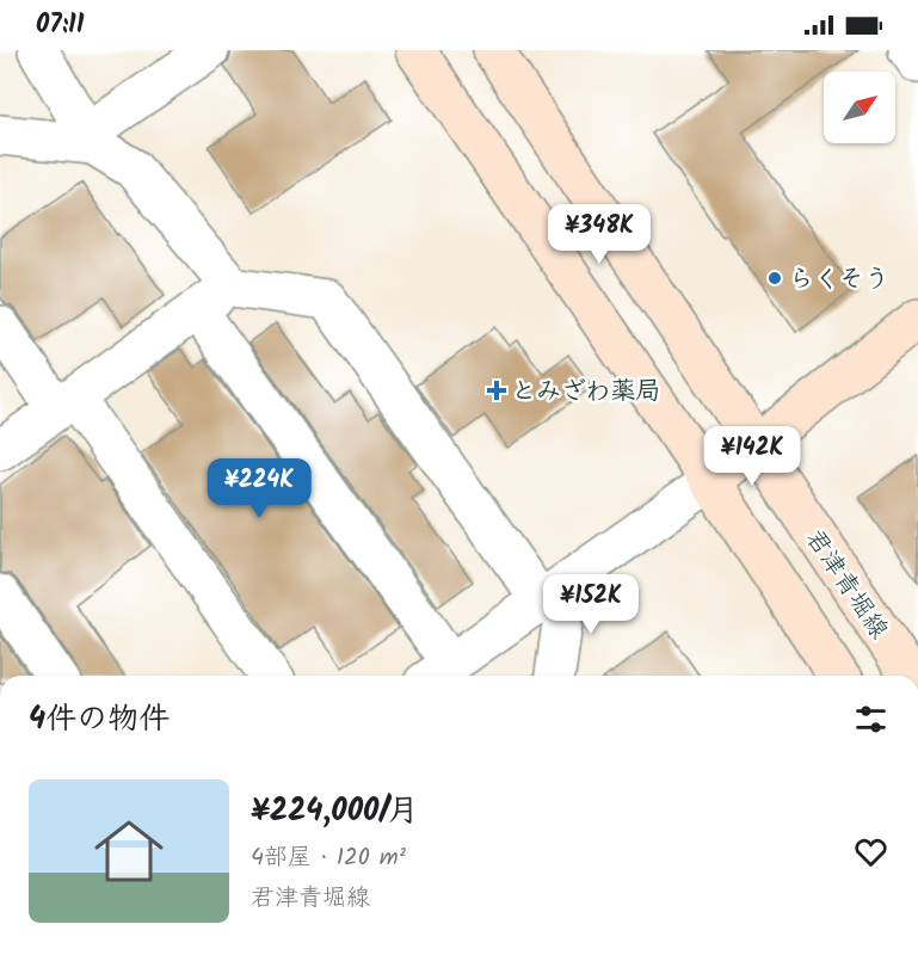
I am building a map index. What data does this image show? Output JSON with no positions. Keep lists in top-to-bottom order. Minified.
{"streets":{"main road":["君津青堀線"]},"places":{"other":["らくそう"],"health":["とみざわ薬局"]},"north":"top right","page":{"status":"07:11","price":["¥348K","¥142K","¥224K","¥152K"],"heading":"4件の物件","list":[{"name":"¥224,000/月","note":"4部屋 · 120 m² · 君津青堀線"}]}}
